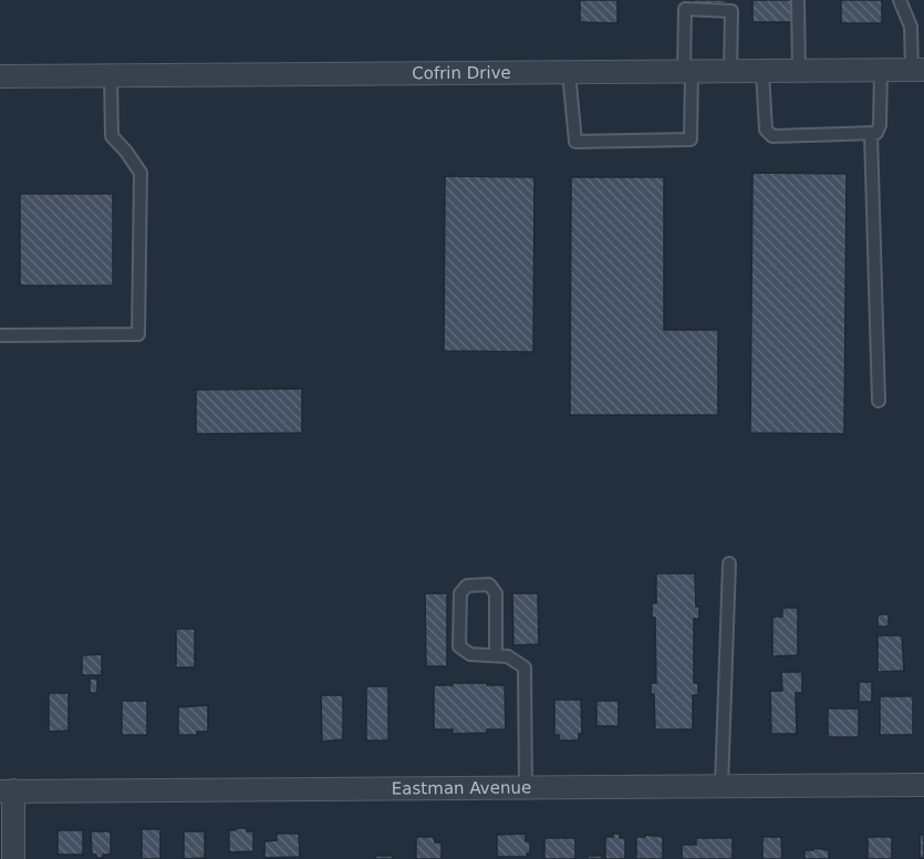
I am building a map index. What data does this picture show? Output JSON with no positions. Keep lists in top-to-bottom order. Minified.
{"streets":{"street":["Cofrin Drive","Eastman Avenue"]}}
